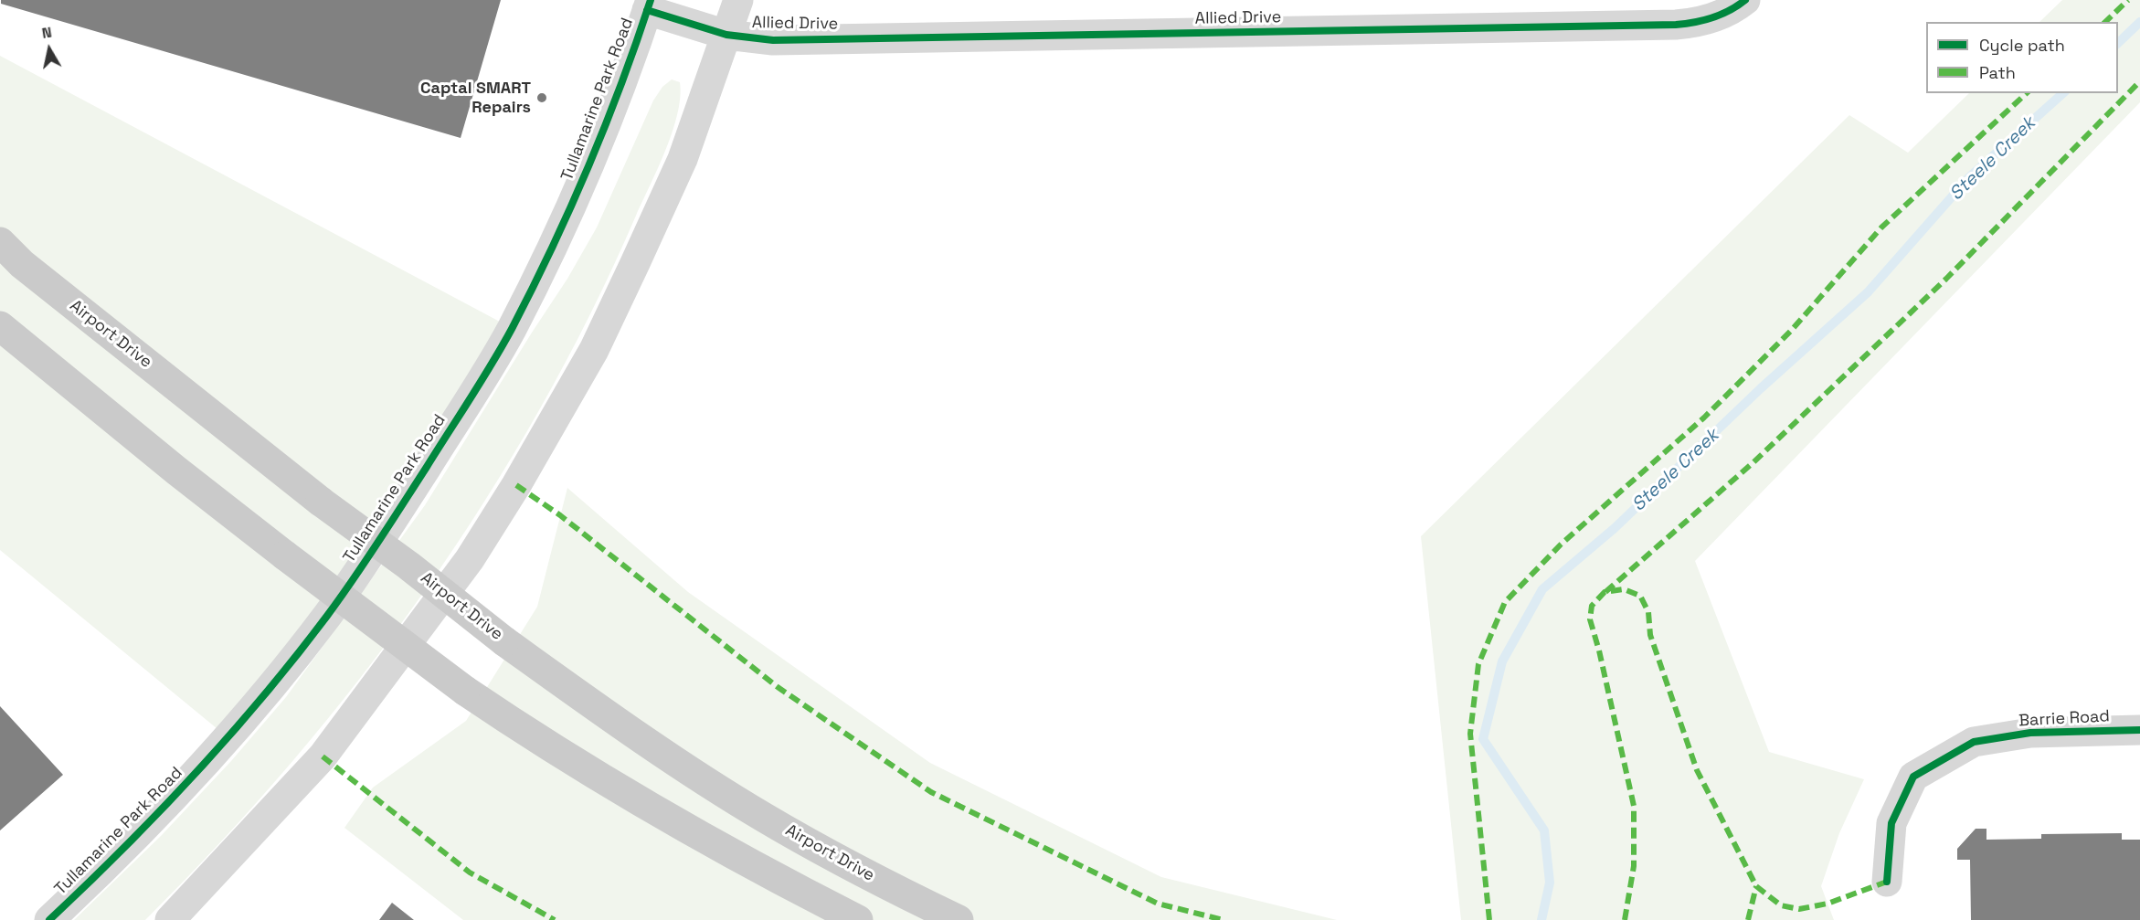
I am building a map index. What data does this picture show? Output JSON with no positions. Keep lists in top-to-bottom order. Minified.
{"streets":{"main road":["Airport Drive"],"street":["Allied Drive","Tullamarine Park Road","Barrie Road"]},"crossings":[["Allied Drive","Tullamarine Park Road"]],"water":["Steele Creek"],"places":["Captal SMART Repairs"],"legend":["Cycle path","Path"],"north":"top"}
